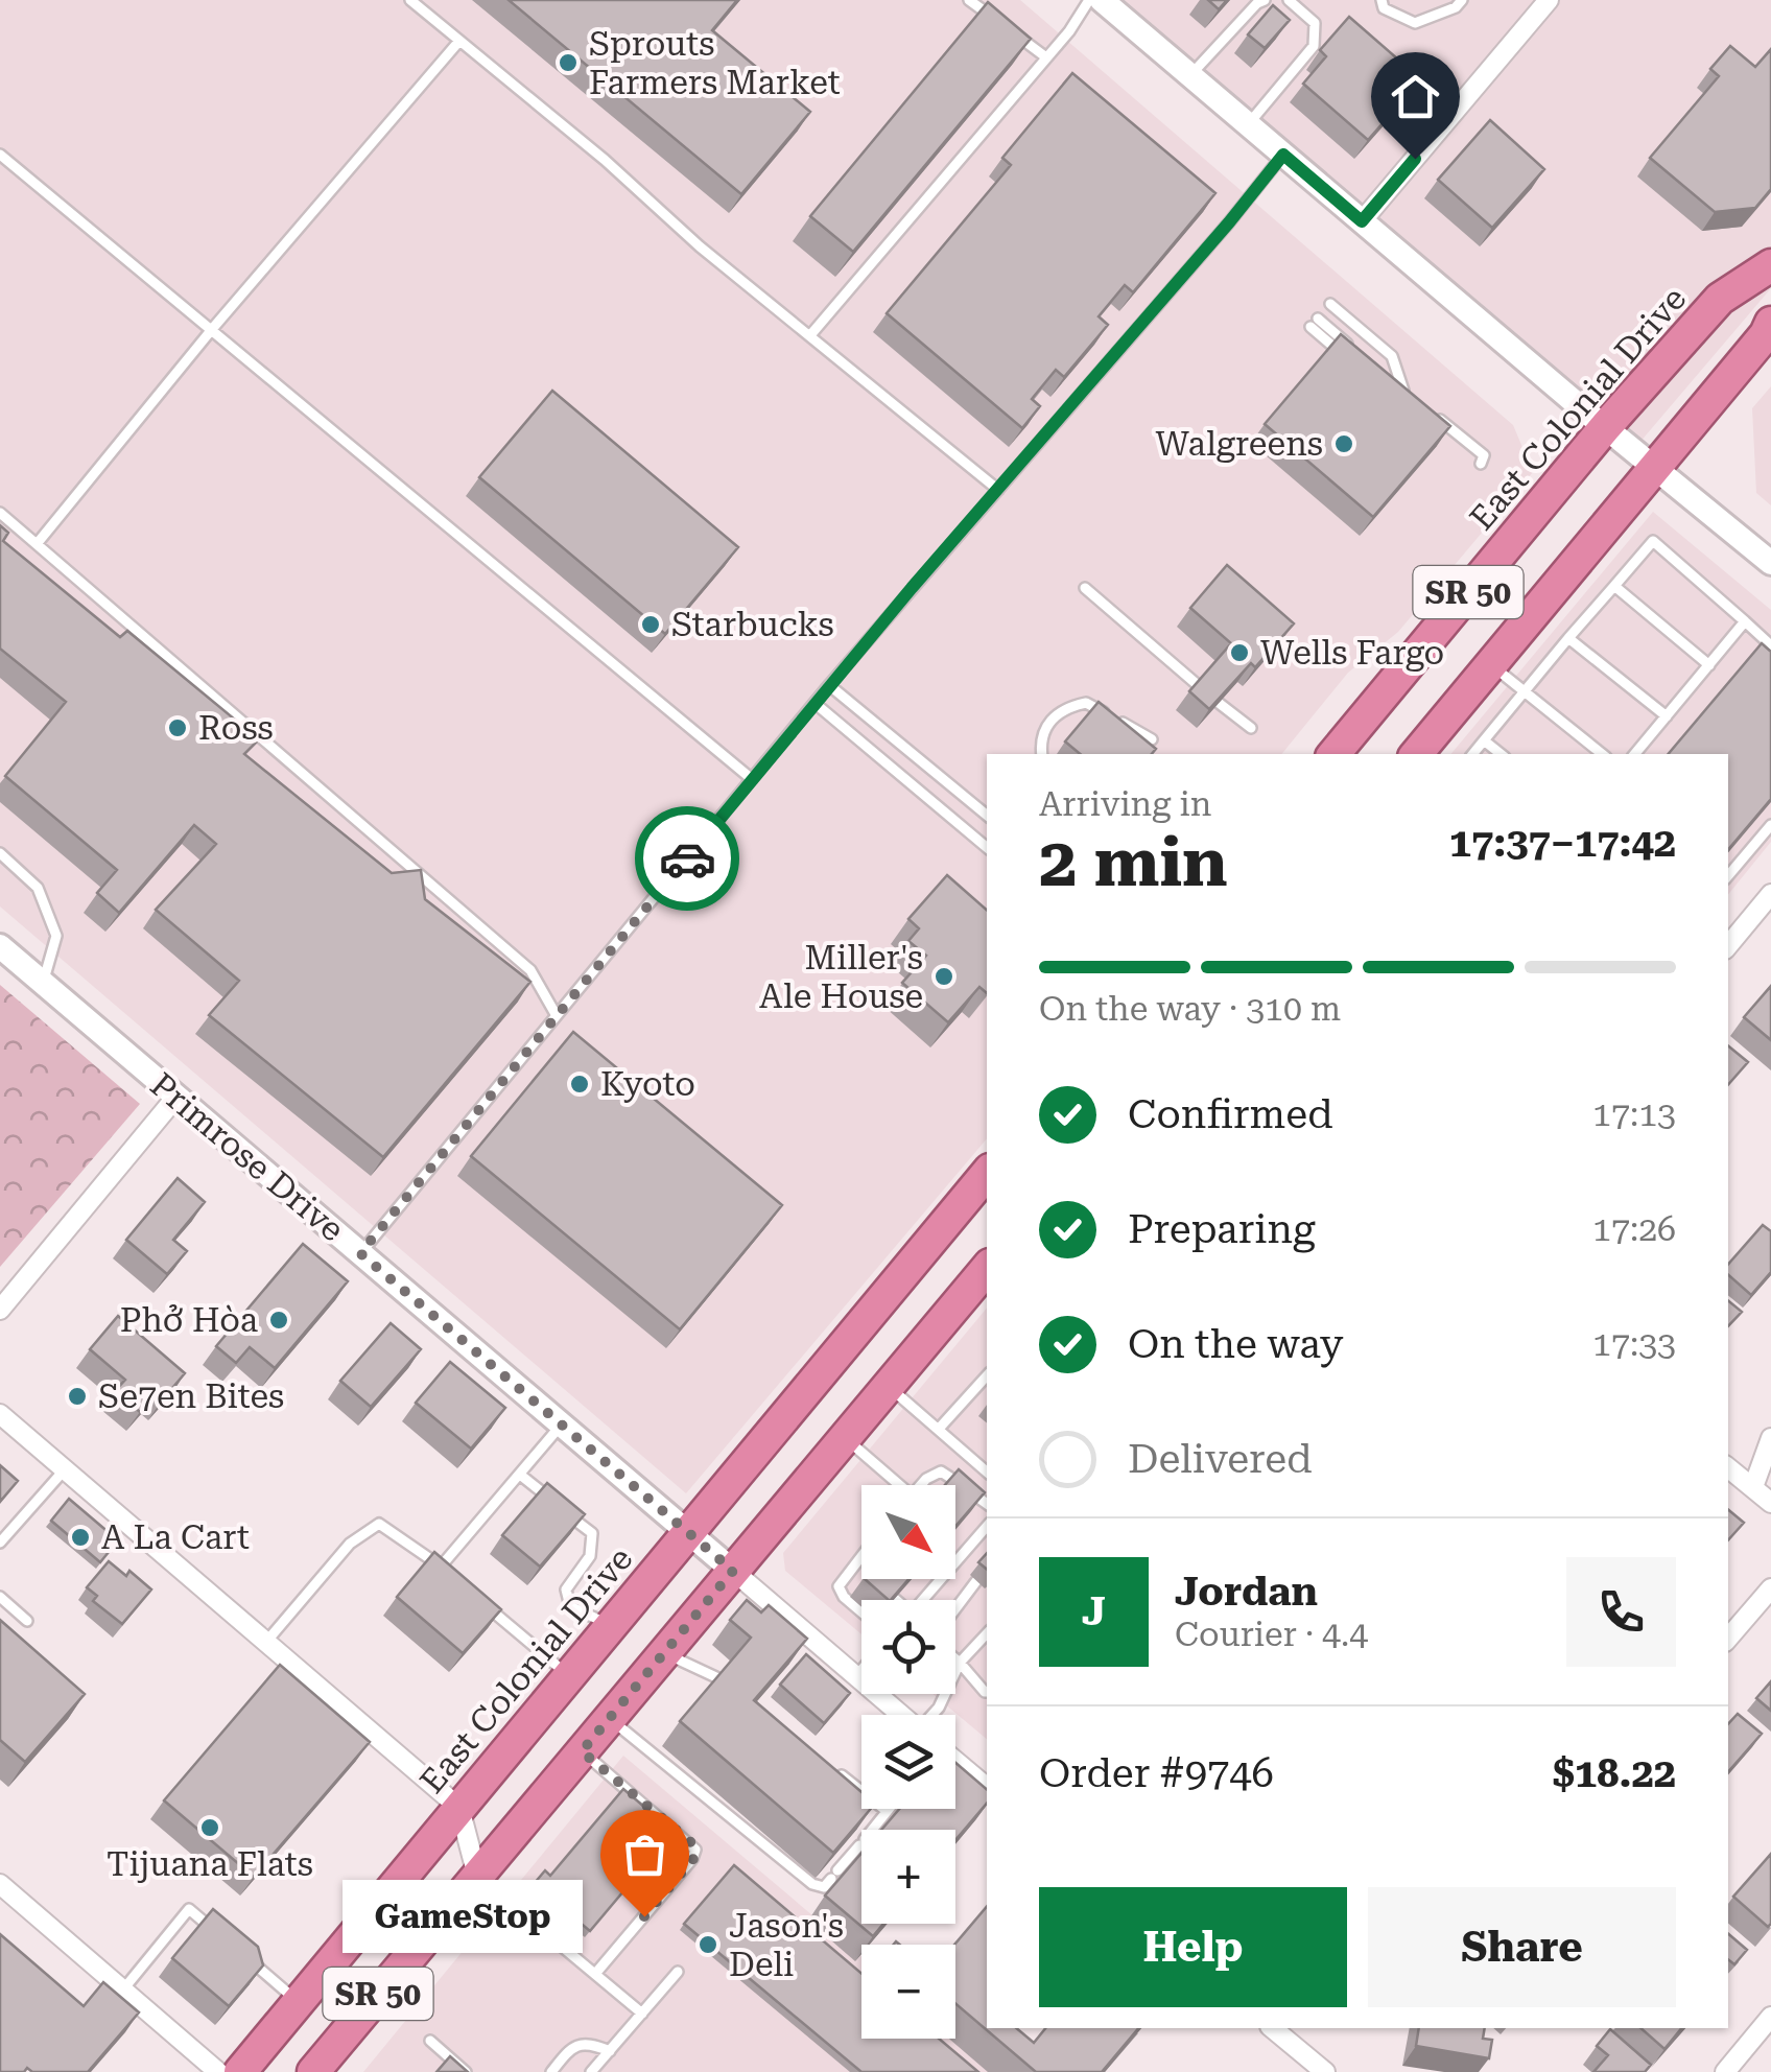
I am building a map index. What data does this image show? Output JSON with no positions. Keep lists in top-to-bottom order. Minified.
{"streets":{"highway":["East Colonial Drive","SR 50"],"street":["Primrose Drive"]},"crossings":[["East Colonial Drive","Primrose Drive"],["SR 50","Primrose Drive"]],"places":["Sprouts Farmers Market","Walgreens","Starbucks","Wells Fargo","Ross","Miller's Ale House","Kyoto","Phở Hòa","Se7en Bites","A La Cart","Tijuana Flats","GameStop","Jason's Deli"],"north":"bottom right","page":{"heading":["2 min","Arriving in","17:37–17:42"],"panel":["Jordan","Courier · 4.4","Order #9746","$18.22"],"bar":"On the way · 310 m","list":[["Confirmed","17:13"],["Preparing","17:26"],["On the way","17:33"],"Delivered"],"map_buttons":["+","−"],"round":"J","buttons":["Help","Share"],"bubble":"GameStop"}}
